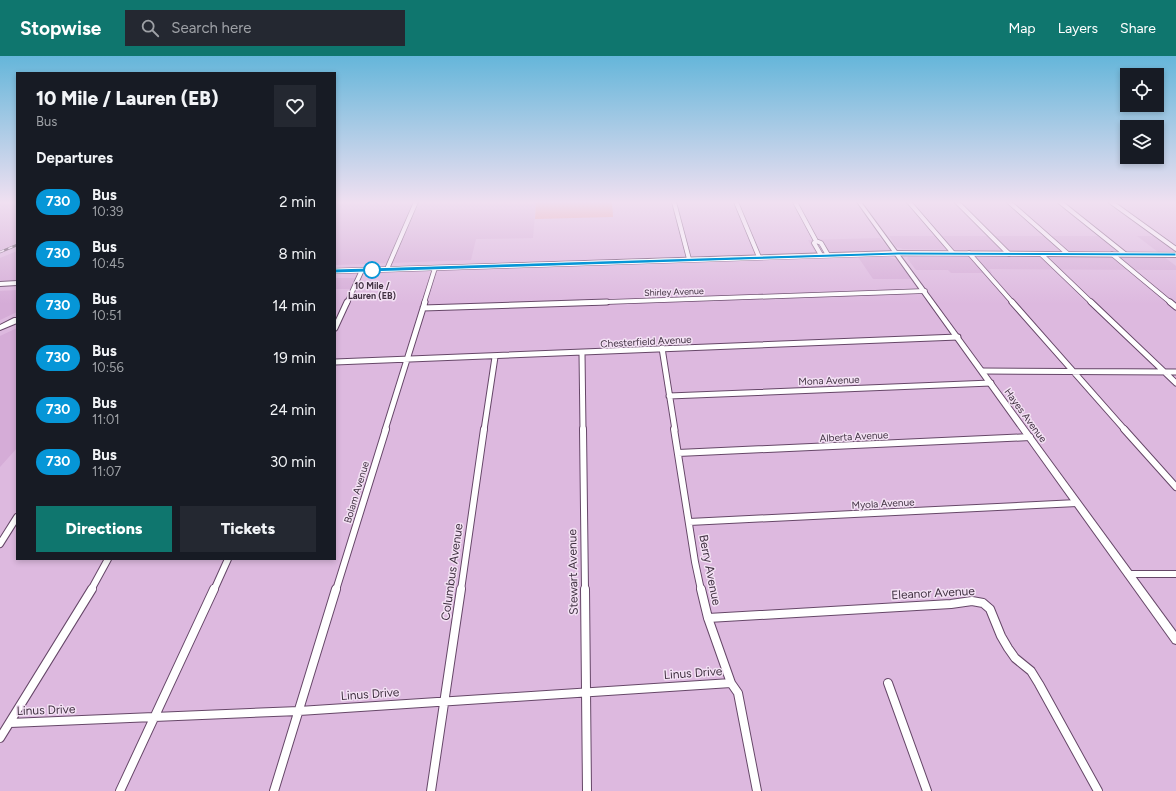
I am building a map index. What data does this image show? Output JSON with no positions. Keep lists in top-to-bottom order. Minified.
{"streets":{"street":["Shirley Avenue","Chesterfield Avenue","Mona Avenue","Hayes Avenue","Alberta Avenue","Bolam Avenue","Myola Avenue","Berry Avenue","Columbus Avenue","Stewart Avenue","Eleanor Avenue","Linus Drive"]},"crossings":[["Shirley Avenue","Hayes Avenue"],["Shirley Avenue","Bolam Avenue"],["Chesterfield Avenue","Hayes Avenue"],["Chesterfield Avenue","Bolam Avenue"],["Chesterfield Avenue","Berry Avenue"],["Chesterfield Avenue","Columbus Avenue"],["Chesterfield Avenue","Stewart Avenue"],["Mona Avenue","Hayes Avenue"],["Mona Avenue","Berry Avenue"],["Hayes Avenue","Alberta Avenue"],["Hayes Avenue","Myola Avenue"],["Alberta Avenue","Berry Avenue"],["Bolam Avenue","Linus Drive"],["Myola Avenue","Berry Avenue"],["Berry Avenue","Eleanor Avenue"],["Berry Avenue","Linus Drive"],["Columbus Avenue","Linus Drive"],["Stewart Avenue","Linus Drive"]],"places":["10 Mile / Lauren (EB)"],"lines":["bus line 730"],"page":{"header":"Stopwise","search":"Search here","nav":["Map","Layers","Share"],"heading":[["10 Mile / Lauren (EB)","Bus"],"Departures"],"list":[{"mark":"730","name":"Bus","note":"10:39","value":"2 min"},{"mark":"730","name":"Bus","note":"10:45","value":"8 min"},{"mark":"730","name":"Bus","note":"10:51","value":"14 min"},{"mark":"730","name":"Bus","note":"10:56","value":"19 min"},{"mark":"730","name":"Bus","note":"11:01","value":"24 min"},{"mark":"730","name":"Bus","note":"11:07","value":"30 min"}],"buttons":["Directions","Tickets"]}}
